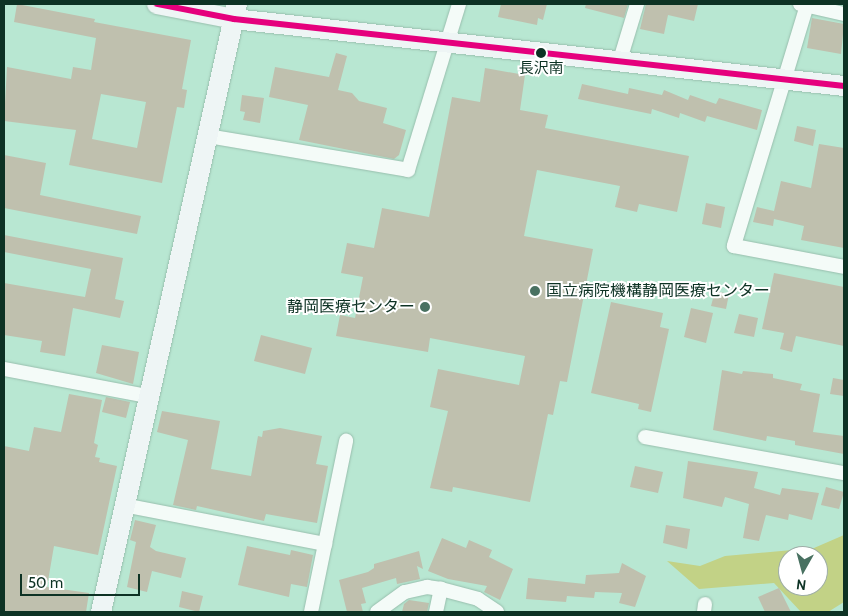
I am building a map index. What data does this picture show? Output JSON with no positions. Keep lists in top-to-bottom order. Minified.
{"places":["長沢南","国立病院機構静岡医療センター","静岡医療センター"],"scale_bar":"50 m","north":"bottom"}
